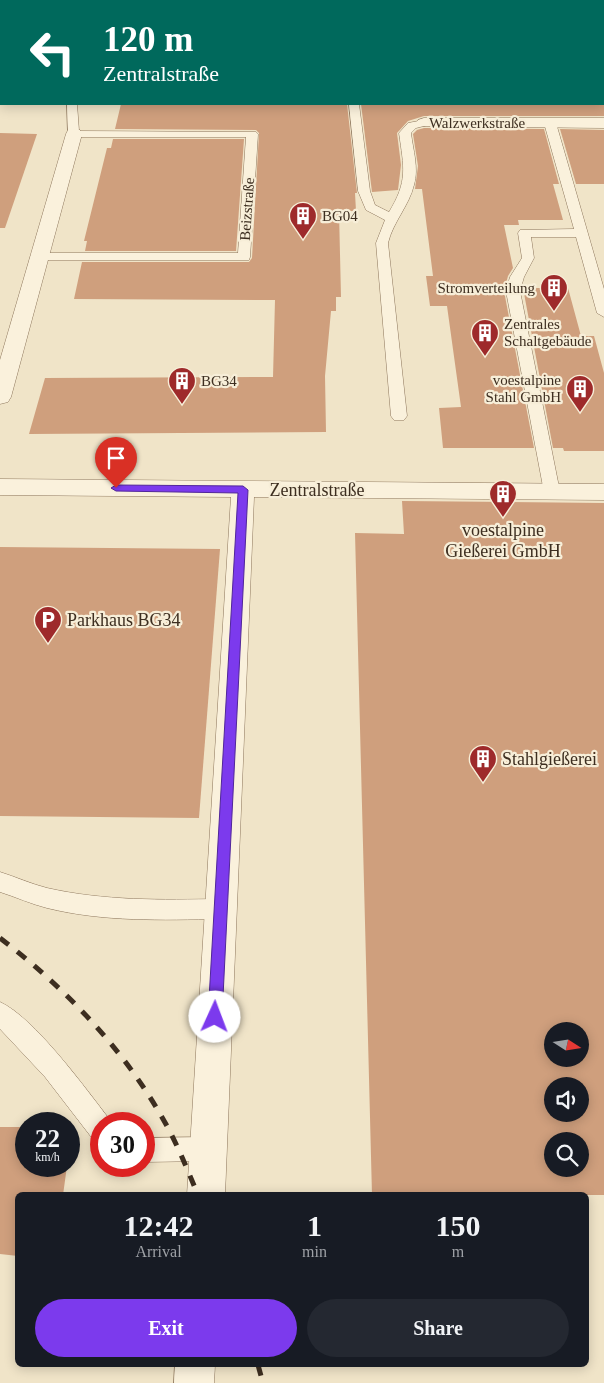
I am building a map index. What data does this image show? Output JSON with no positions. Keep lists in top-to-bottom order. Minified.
{"streets":{"street":["Walzwerkstraße","Zentralstraße"],"lane":["Beizstraße"]},"places":{"building":["BG04","Stromverteilung","Zentrales Schaltgebäude","BG34","voestalpine Stahl GmbH","voestalpine Gießerei GmbH","Stahlgießerei"],"parking":["Parkhaus BG34"]},"north":"right","page":{"turn":["120 m","Zentralstraße"],"speed":"22 km/h","limit":"30","eta":["12:42","Arrival","1","min","150","m"],"buttons":["Exit","Share"]}}
